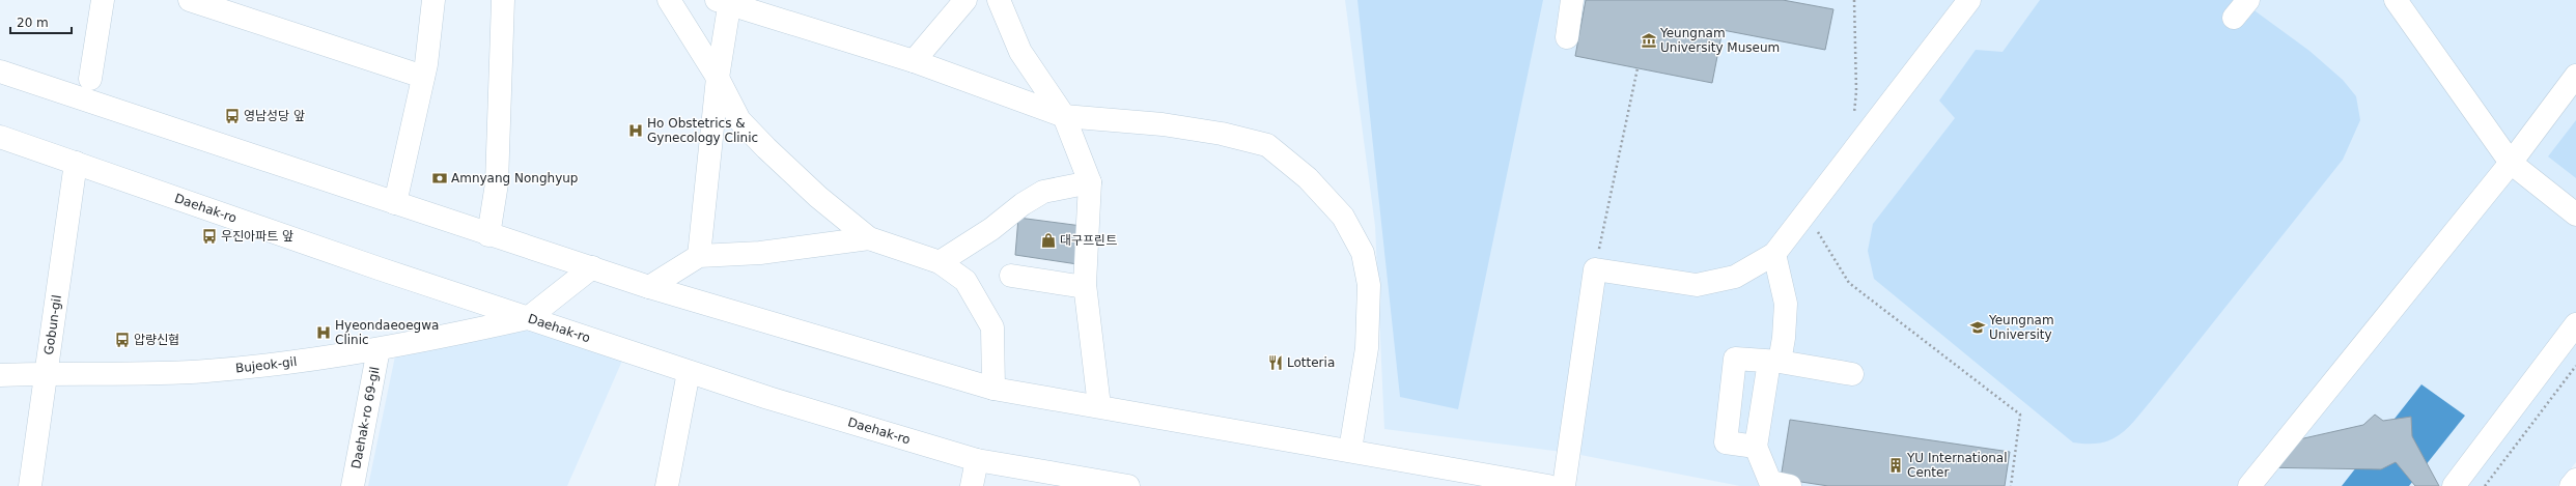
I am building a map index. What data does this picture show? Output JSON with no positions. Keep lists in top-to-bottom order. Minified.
{"streets":{"main road":["Daehak-ro","Gobun-gil","Bujeok-gil","Daehak-ro 69-gil"]},"crossings":[["Daehak-ro","Gobun-gil"],["Daehak-ro","Bujeok-gil"],["Gobun-gil","Bujeok-gil"],["Bujeok-gil","Daehak-ro 69-gil"]],"places":{"museum":["Yeungnam University Museum"],"bus stop":["영남성당 앞","우진아파트 앞","압량신협"],"hospital":["Ho Obstetrics & Gynecology Clinic","Hyeondaeoegwa Clinic"],"bank":["Amnyang Nonghyup"],"shop":["대구프린트"],"school or university":["Yeungnam University"],"restaurant":["Lotteria"],"building":["YU International Center"]},"scale_bar":"20 m"}
